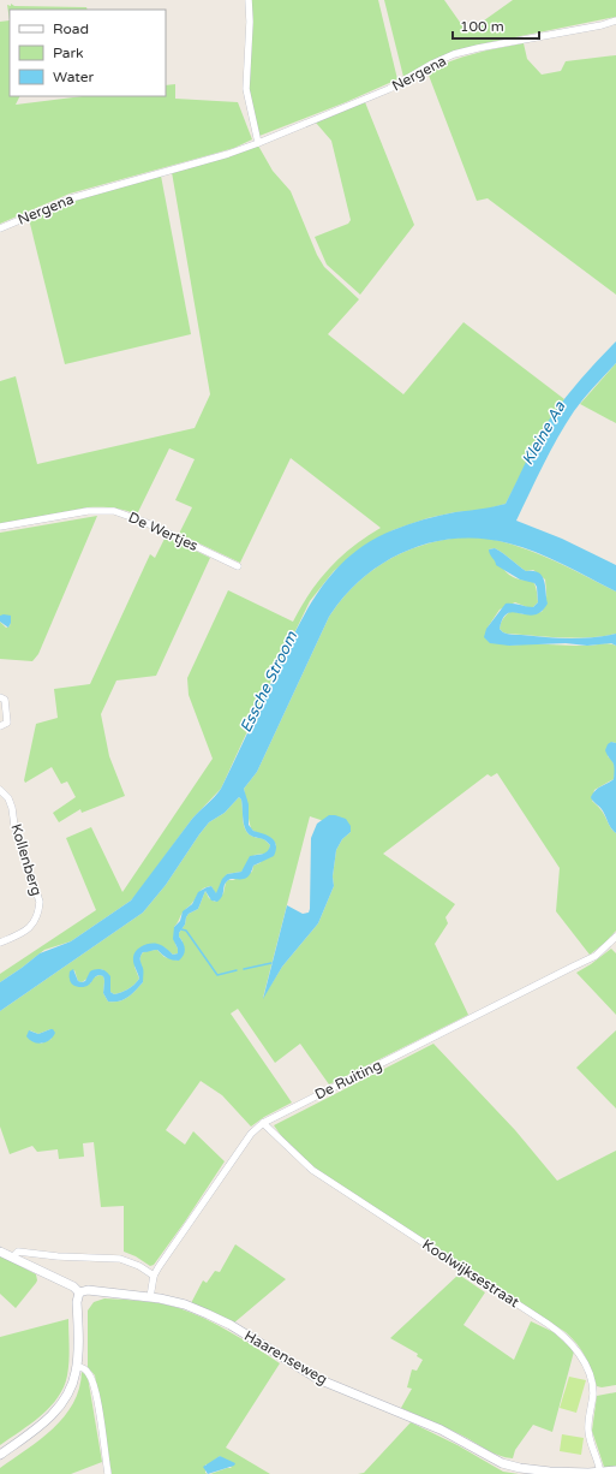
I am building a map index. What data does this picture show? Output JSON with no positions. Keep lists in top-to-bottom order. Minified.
{"streets":{"street":["Nergena","De Wertjes","Kollenberg","De Ruiting","Koolwijksestraat","Haarenseweg"]},"crossings":[["De Ruiting","Koolwijksestraat"],["De Ruiting","Haarenseweg"],["Koolwijksestraat","Haarenseweg"]],"water":["Kleine Aa","Essche Stroom"],"legend":["Road","Park","Water"],"scale_bar":"100 m"}
